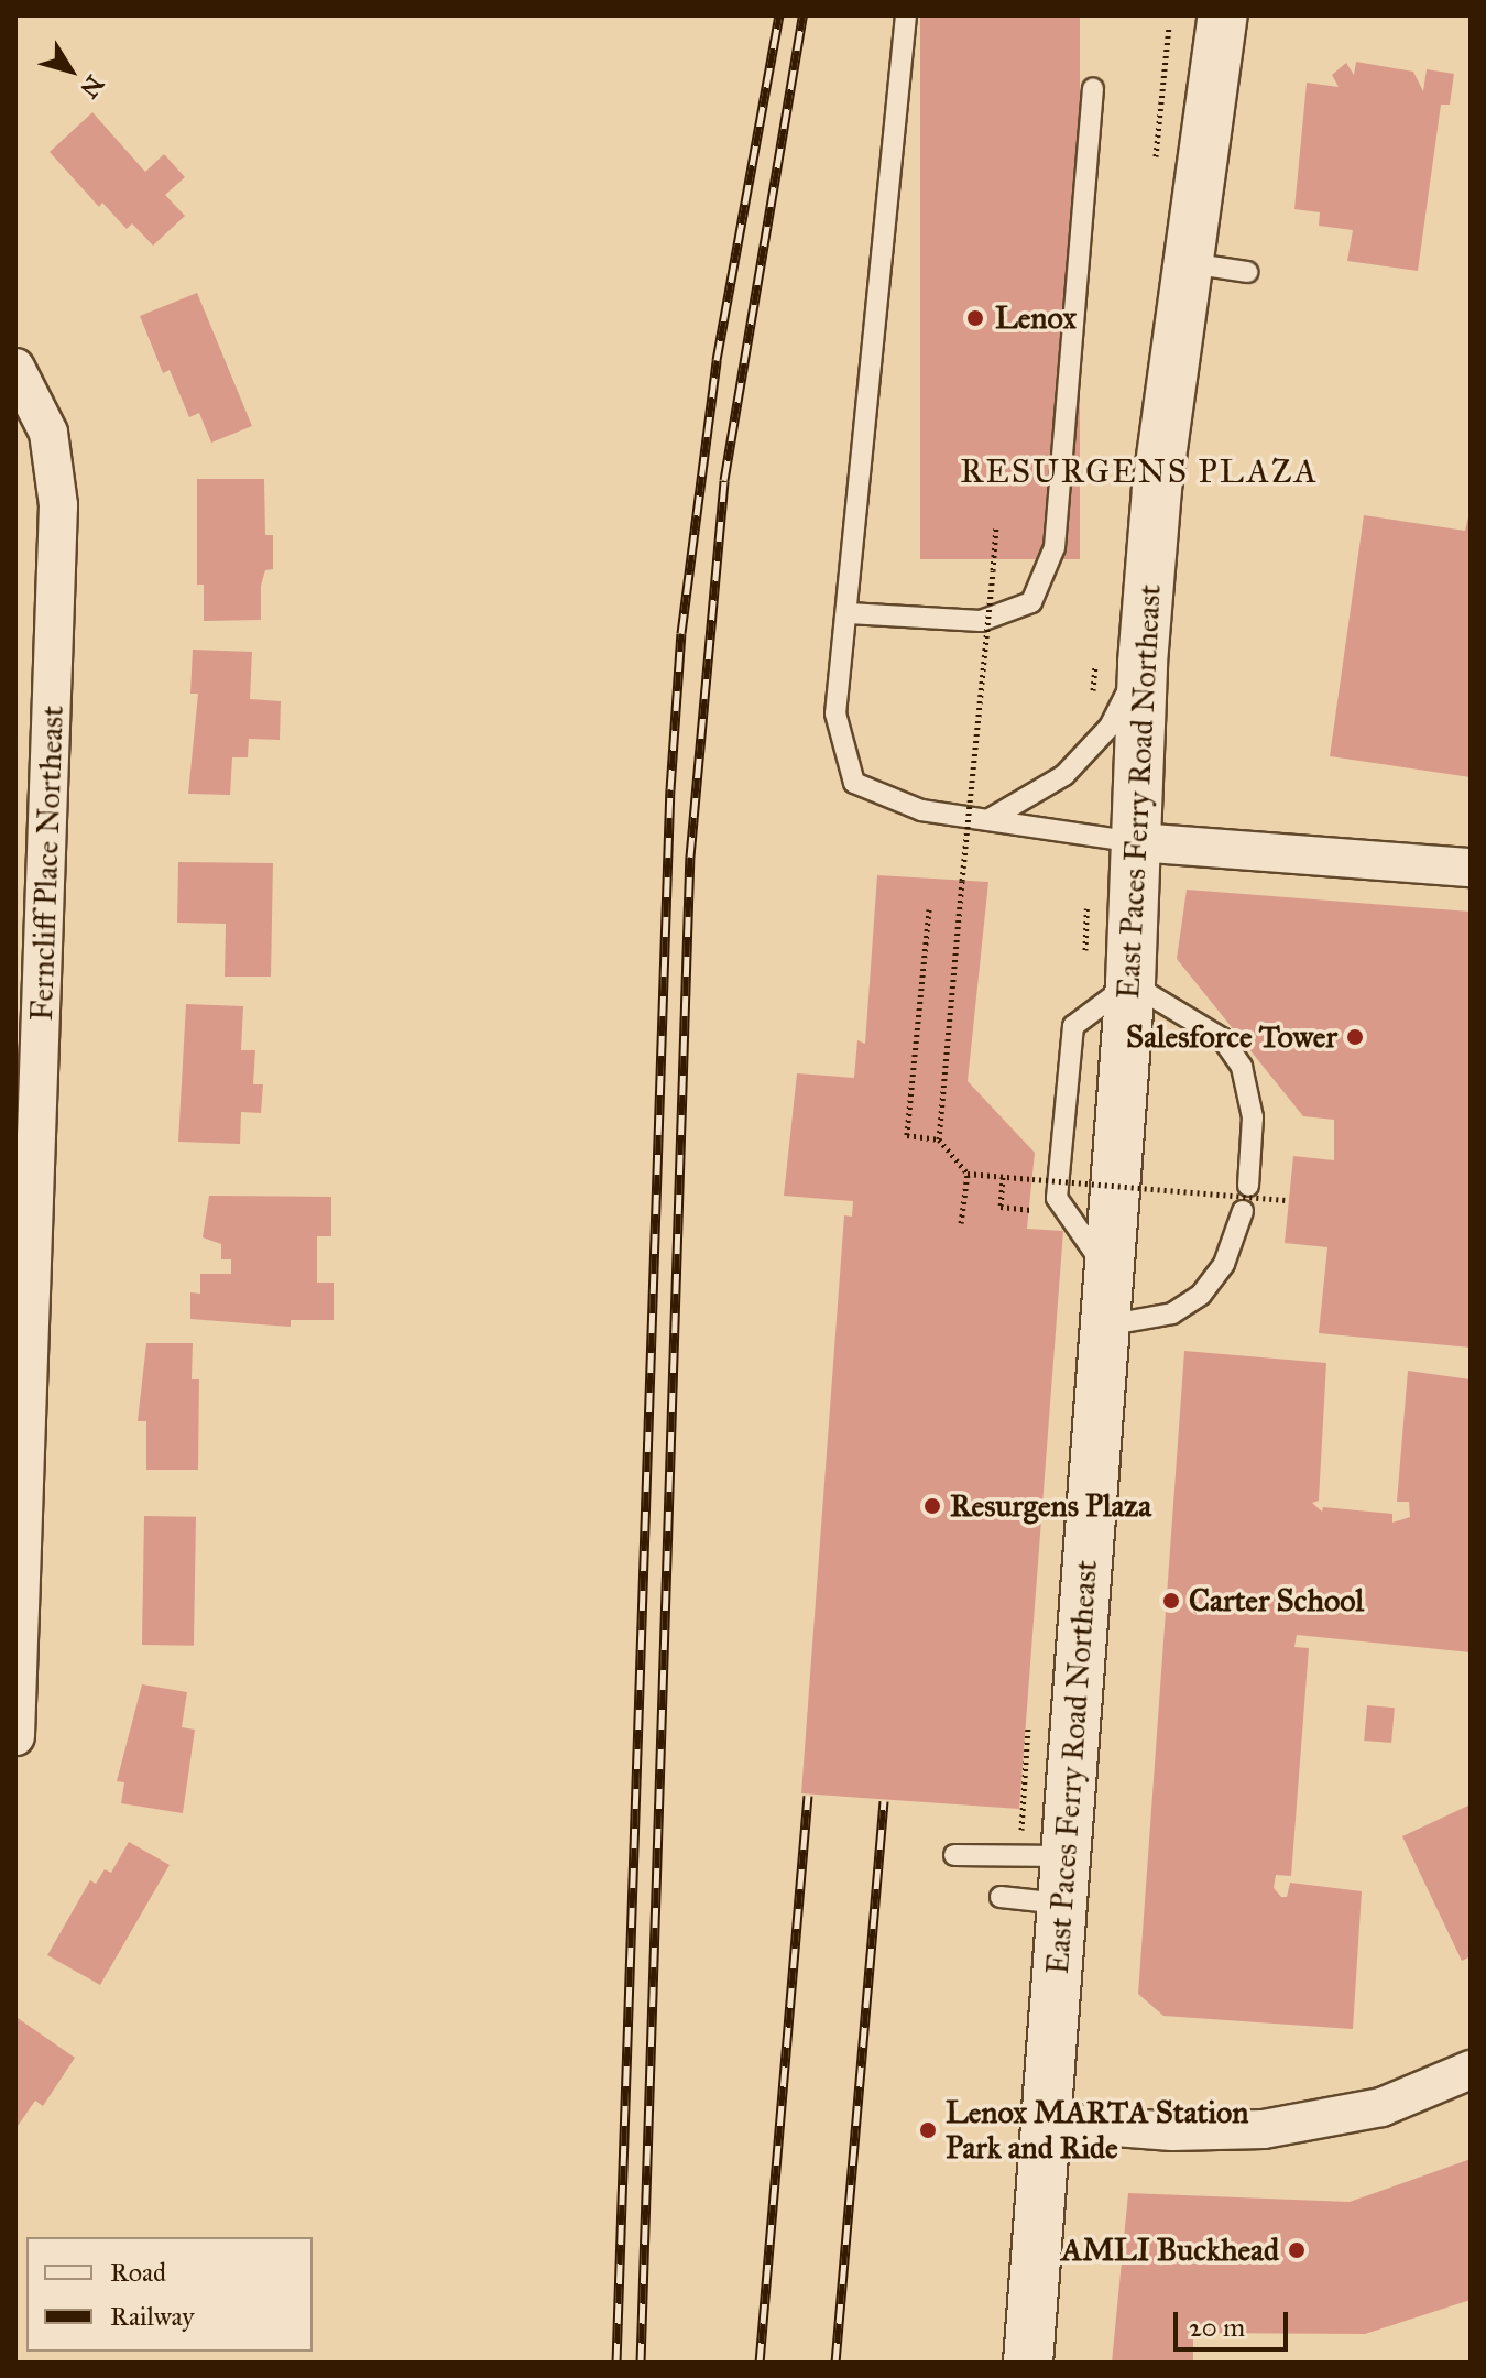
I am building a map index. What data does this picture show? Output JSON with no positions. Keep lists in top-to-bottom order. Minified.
{"streets":{"street":["East Paces Ferry Road Northeast","Ferncliff Place Northeast"]},"districts":["RESURGENS PLAZA"],"places":["Lenox","Salesforce Tower","Resurgens Plaza","Carter School","Lenox MARTA Station Park and Ride","AMLI Buckhead"],"legend":["Road","Railway"],"scale_bar":"20 m","north":"bottom right"}
